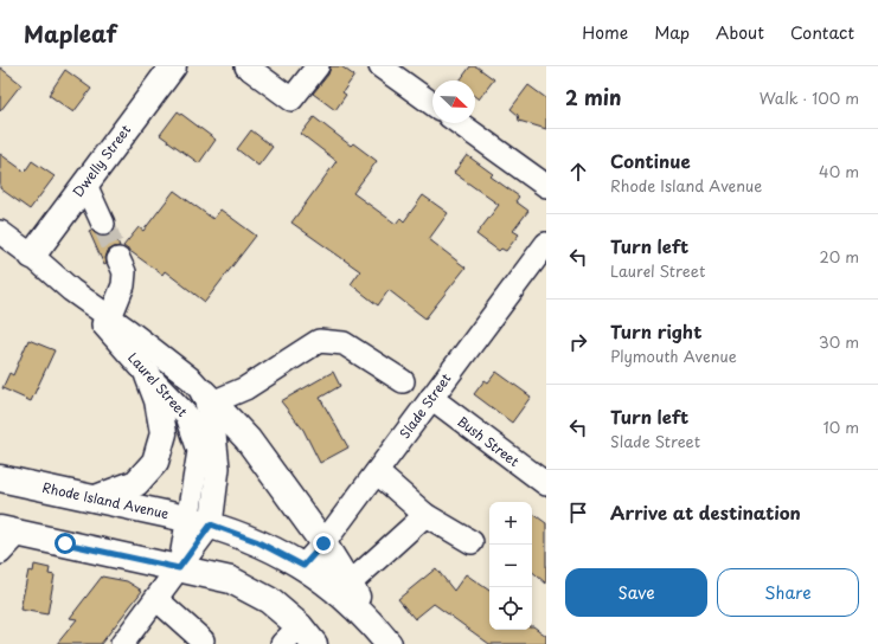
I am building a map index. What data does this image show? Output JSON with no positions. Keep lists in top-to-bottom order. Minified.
{"streets":{"main road":["Dwelly Street","Rhode Island Avenue"],"street":["Laurel Street","Slade Street","Bush Street"]},"crossings":[["Dwelly Street","Laurel Street"],["Laurel Street","Rhode Island Avenue"],["Slade Street","Bush Street"],["Slade Street","Rhode Island Avenue"]],"north":"bottom right","page":{"header":"Mapleaf","nav":["Home","Map","About","Contact"],"heading":["2 min","Walk · 100 m"],"list":[["Continue","Rhode Island Avenue","40 m"],["Turn left","Laurel Street","20 m"],["Turn right","Plymouth Avenue","30 m"],["Turn left","Slade Street","10 m"],"Arrive at destination"],"map_buttons":["+","−"],"buttons":["Save","Share"]}}
